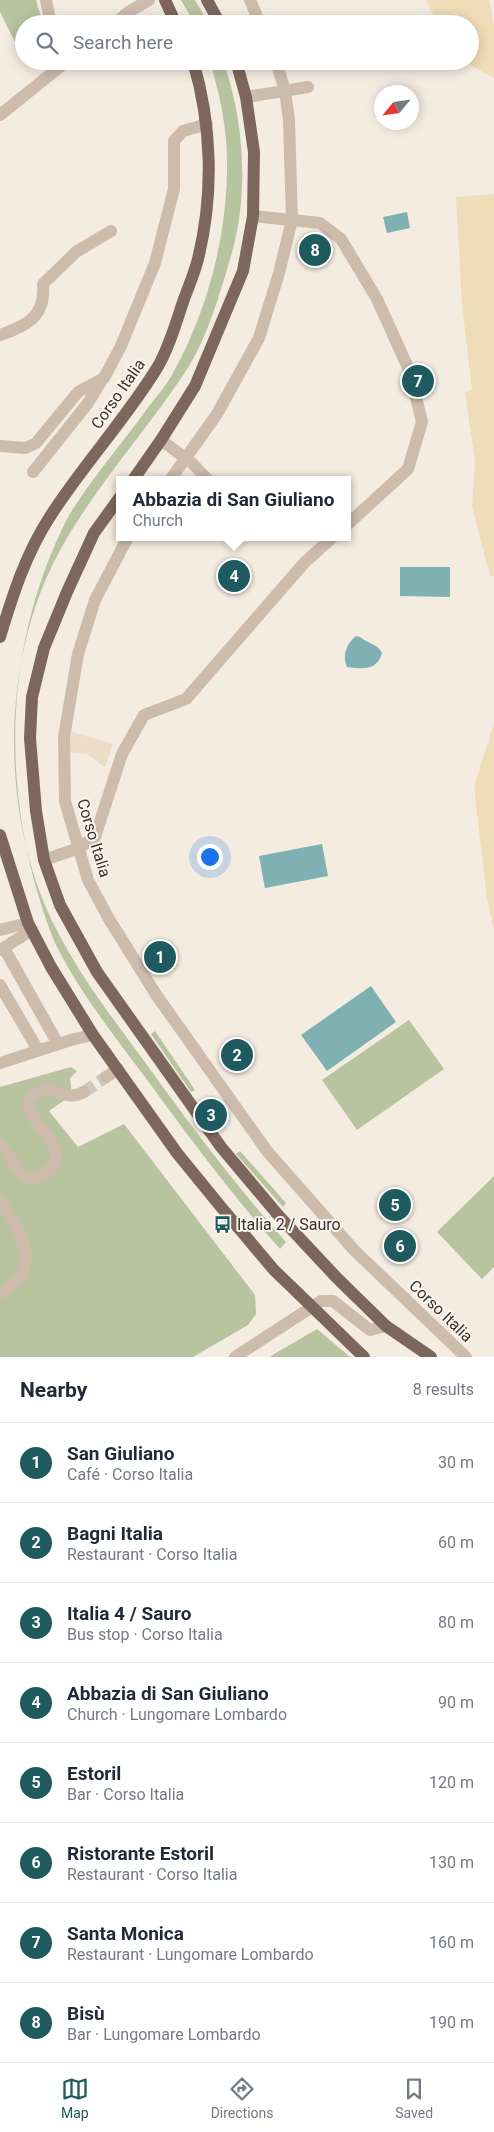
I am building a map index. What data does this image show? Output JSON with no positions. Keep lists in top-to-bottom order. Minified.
{"streets":{"main road":["Corso Italia"]},"places":{"bus stop":["Italia 2 / Sauro"]},"north":"bottom left","page":{"search":"Search here","pins":["8","7","4","1","2","3","5","6"],"popup":["Abbazia di San Giuliano","Church"],"heading":["Nearby","8 results"],"list":[{"mark":"1","name":"San Giuliano","note":"Café · Corso Italia","value":"30 m"},{"mark":"2","name":"Bagni Italia","note":"Restaurant · Corso Italia","value":"60 m"},{"mark":"3","name":"Italia 4 / Sauro","note":"Bus stop · Corso Italia","value":"80 m"},{"mark":"4","name":"Abbazia di San Giuliano","note":"Church · Lungomare Lombardo","value":"90 m"},{"mark":"5","name":"Estoril","note":"Bar · Corso Italia","value":"120 m"},{"mark":"6","name":"Ristorante Estoril","note":"Restaurant · Corso Italia","value":"130 m"},{"mark":"7","name":"Santa Monica","note":"Restaurant · Lungomare Lombardo","value":"160 m"},{"mark":"8","name":"Bisù","note":"Bar · Lungomare Lombardo","value":"190 m"}],"nav":["Map","Directions","Saved"]}}
